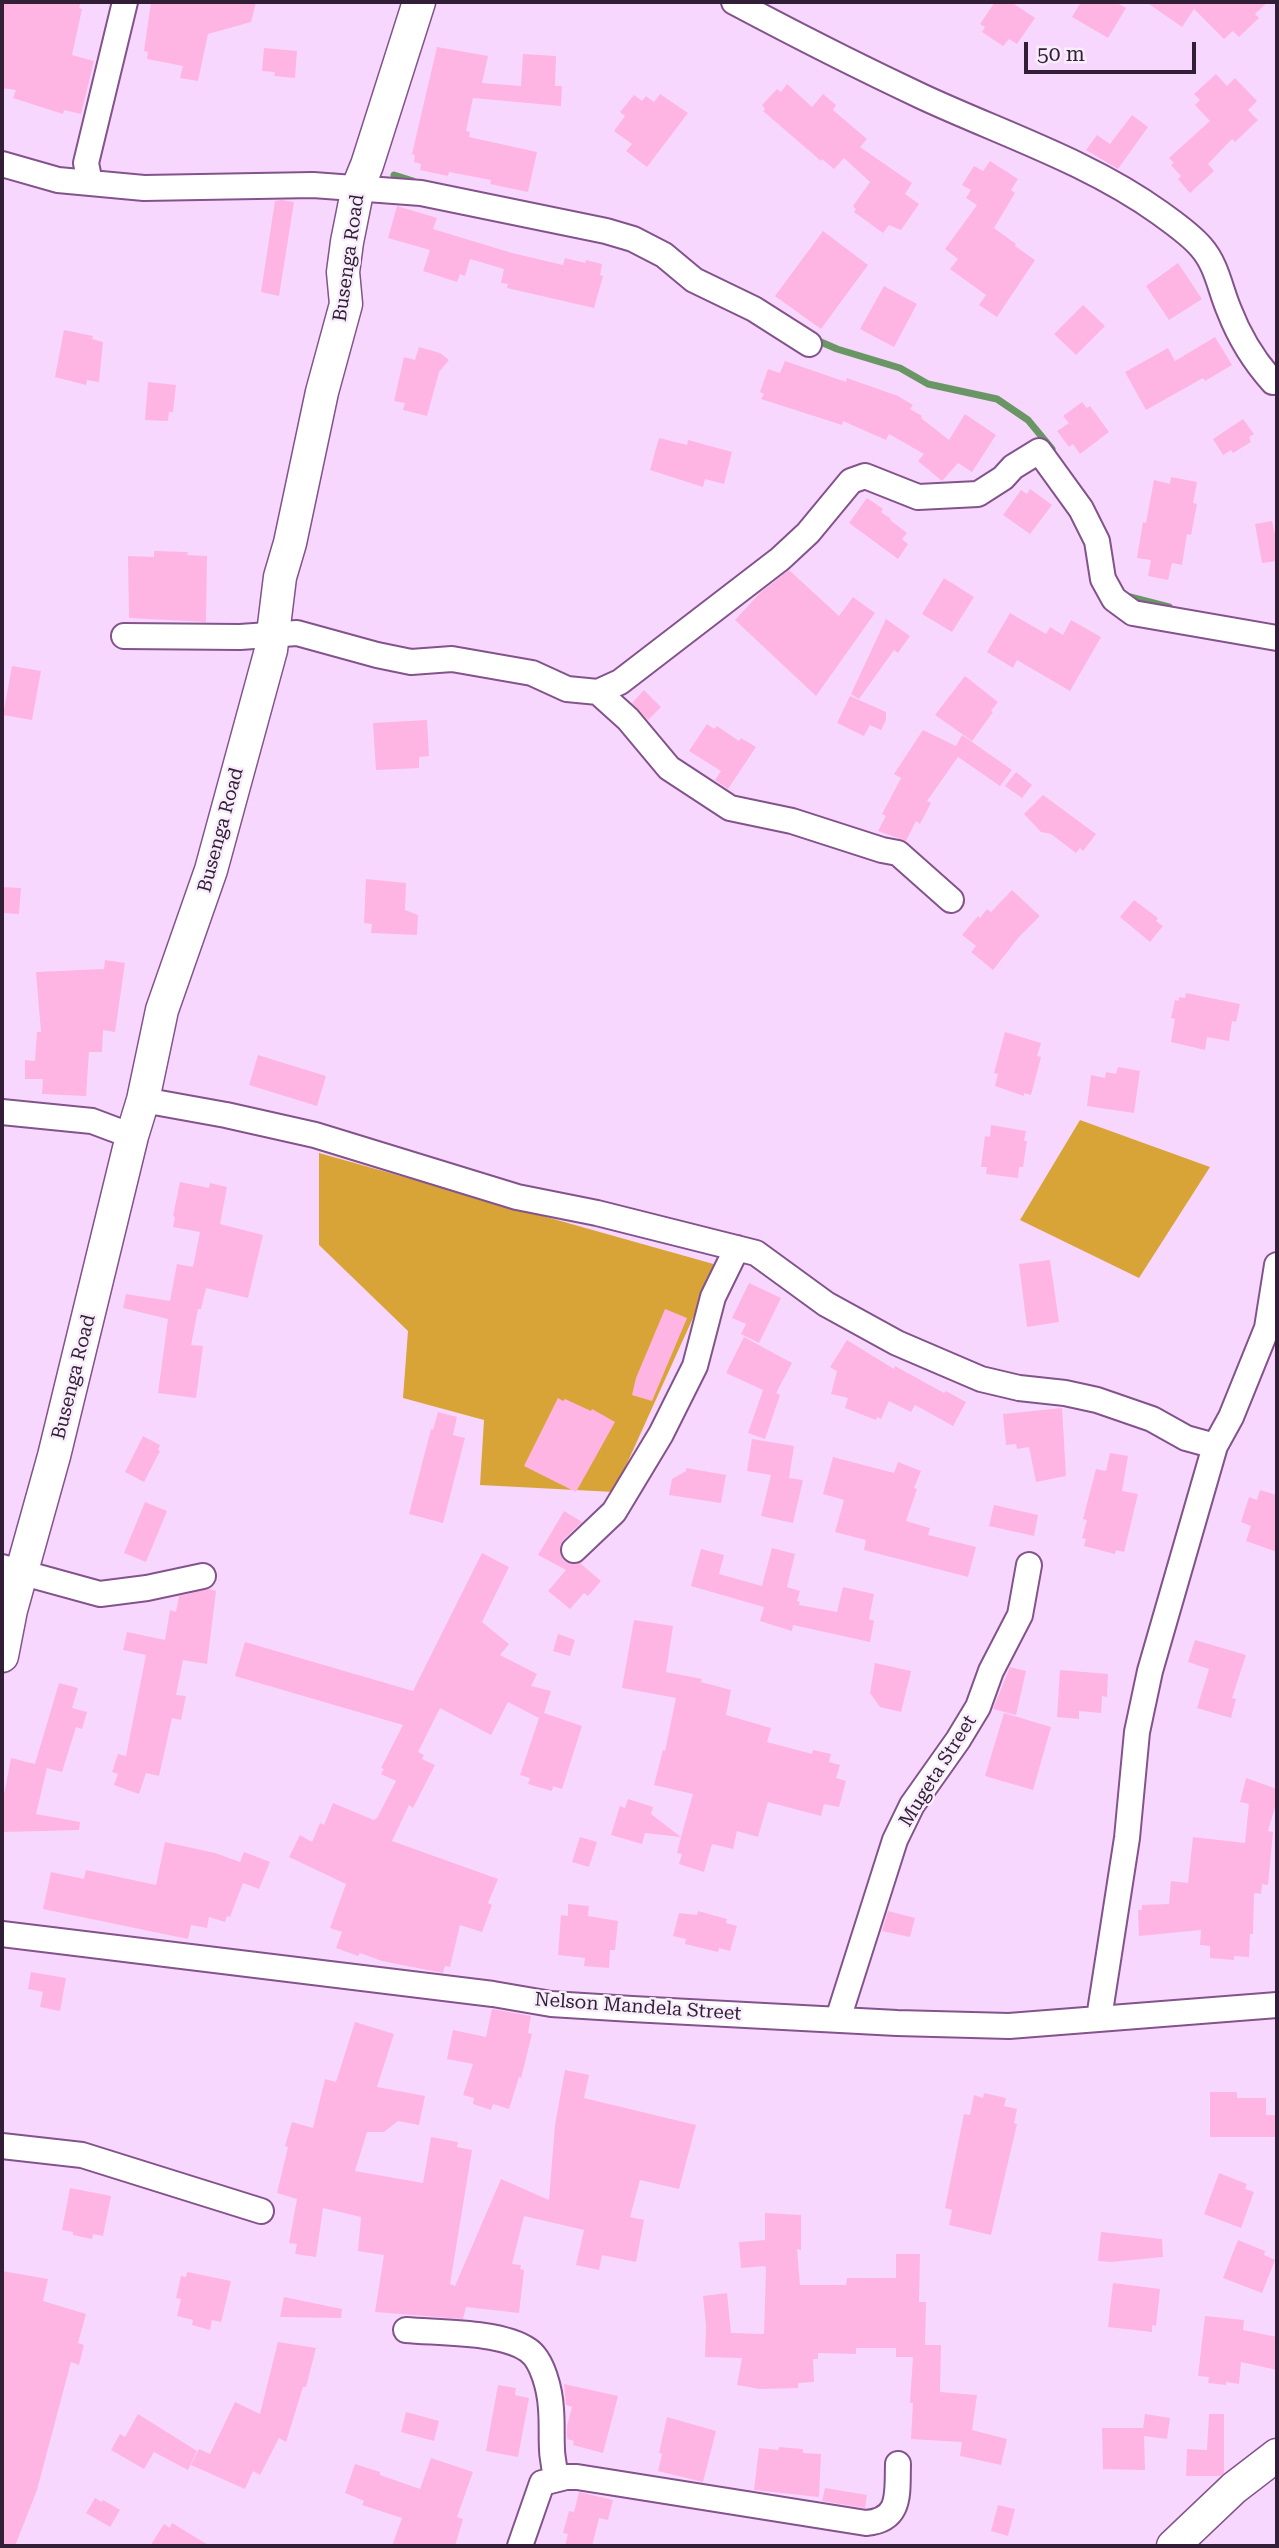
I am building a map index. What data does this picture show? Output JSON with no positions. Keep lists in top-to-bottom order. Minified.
{"streets":{"street":["Busenga Road","Mugeta Street","Nelson Mandela Street"]},"crossings":[["Mugeta Street","Nelson Mandela Street"]],"scale_bar":"50 m"}
